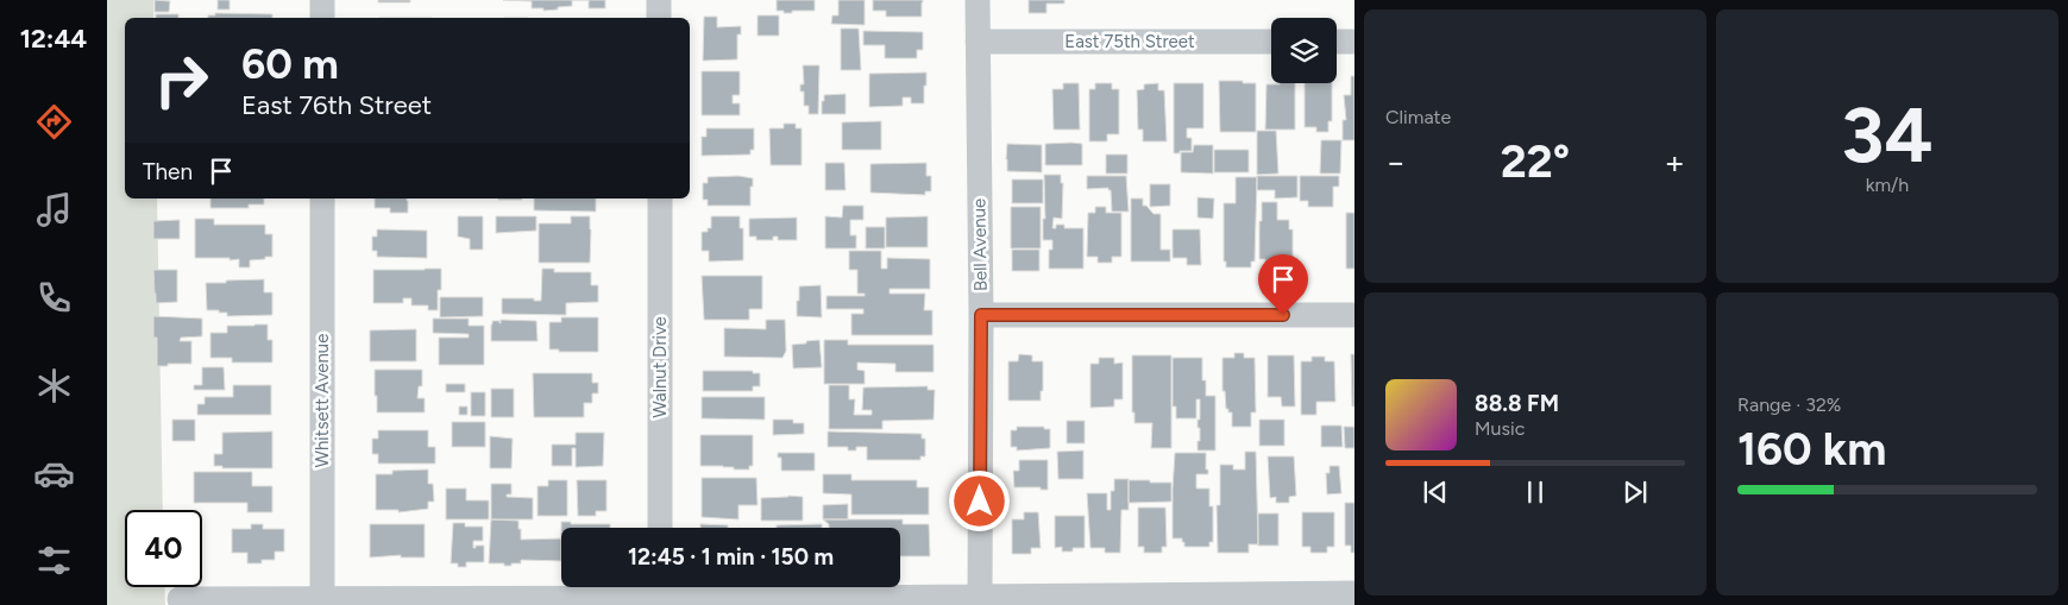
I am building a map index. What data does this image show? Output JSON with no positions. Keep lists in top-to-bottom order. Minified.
{"streets":{"street":["East 75th Street","Bell Avenue","Walnut Drive","Whitsett Avenue"]},"crossings":[["East 75th Street","Bell Avenue"]],"page":{"tabs":"12:44","tile":["Climate",["34","km/h"],["Range · 32%","160 km"]],"turn":["60 m","East 76th Street"],"heat":["−","22°","+"],"then":"Then","song":["88.8 FM","Music"],"limit":"40","trip":"12:45 · 1 min · 150 m"}}
